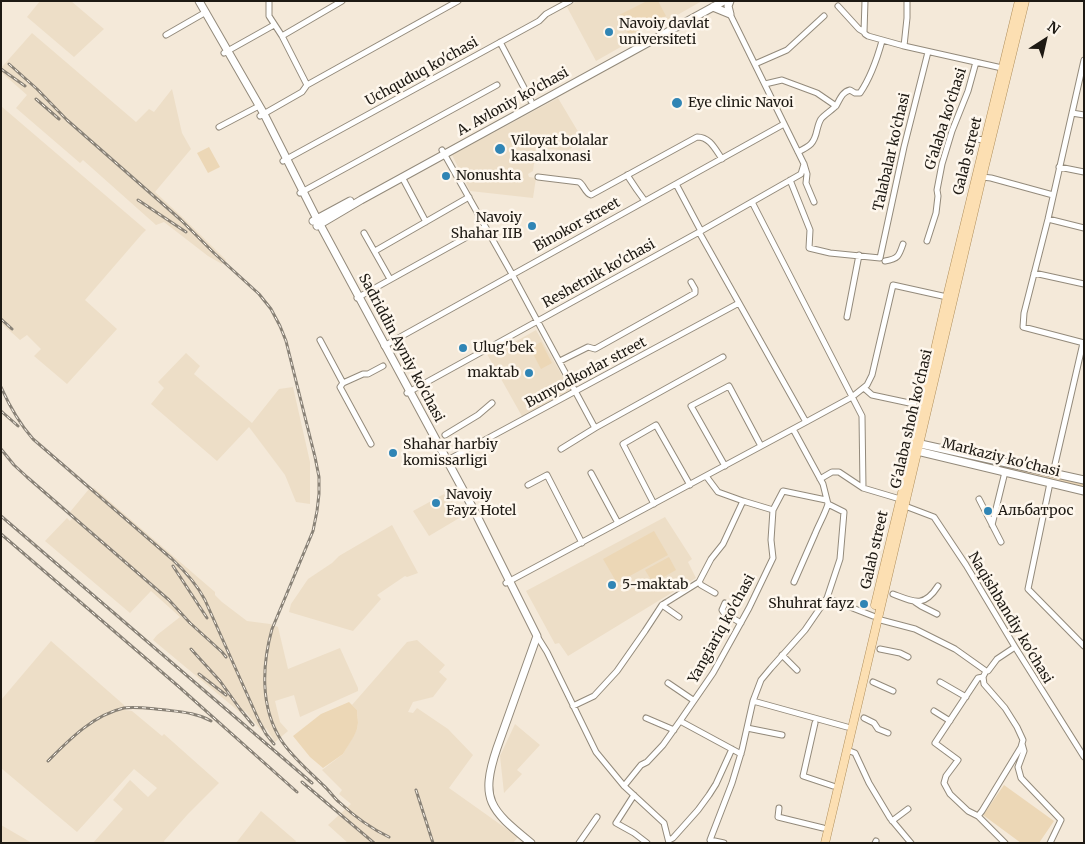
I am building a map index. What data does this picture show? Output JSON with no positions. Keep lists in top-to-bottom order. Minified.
{"streets":{"main road":["A. Avloniy ko'chasi","Galab street","Sadriddin Ayniy ko'chasi","G'alaba shoh ko'chasi","Markaziy ko'chasi"],"street":["Uchquduq ko'chasi","G'alaba ko'chasi","Talabalar ko'chasi","Binokor street","Reshetnik ko'chasi","Bunyodkorlar street","Naqishbandiy ko'chasi","Yangiariq ko'chasi"]},"crossings":[["Uchquduq ko'chasi","Sadriddin Ayniy ko'chasi"],["A. Avloniy ko'chasi","Sadriddin Ayniy ko'chasi"],["Galab street","G'alaba shoh ko'chasi"],["Galab street","Markaziy ko'chasi"],["Binokor street","Sadriddin Ayniy ko'chasi"],["Reshetnik ko'chasi","Sadriddin Ayniy ko'chasi"],["Sadriddin Ayniy ko'chasi","Bunyodkorlar street"],["G'alaba shoh ko'chasi","Markaziy ko'chasi"],["G'alaba shoh ko'chasi","Naqishbandiy ko'chasi"]],"places":["Navoiy davlat universiteti","Eye clinic Navoi","Viloyat bolalar kasalxonasi","Nonushta","Navoiy Shahar IIB","Ulug'bek","maktab","Shahar harbiy komissarligi","Navoiy Fayz Hotel","Альбатрос","5-maktab","Shuhrat fayz"],"north":"top right"}
